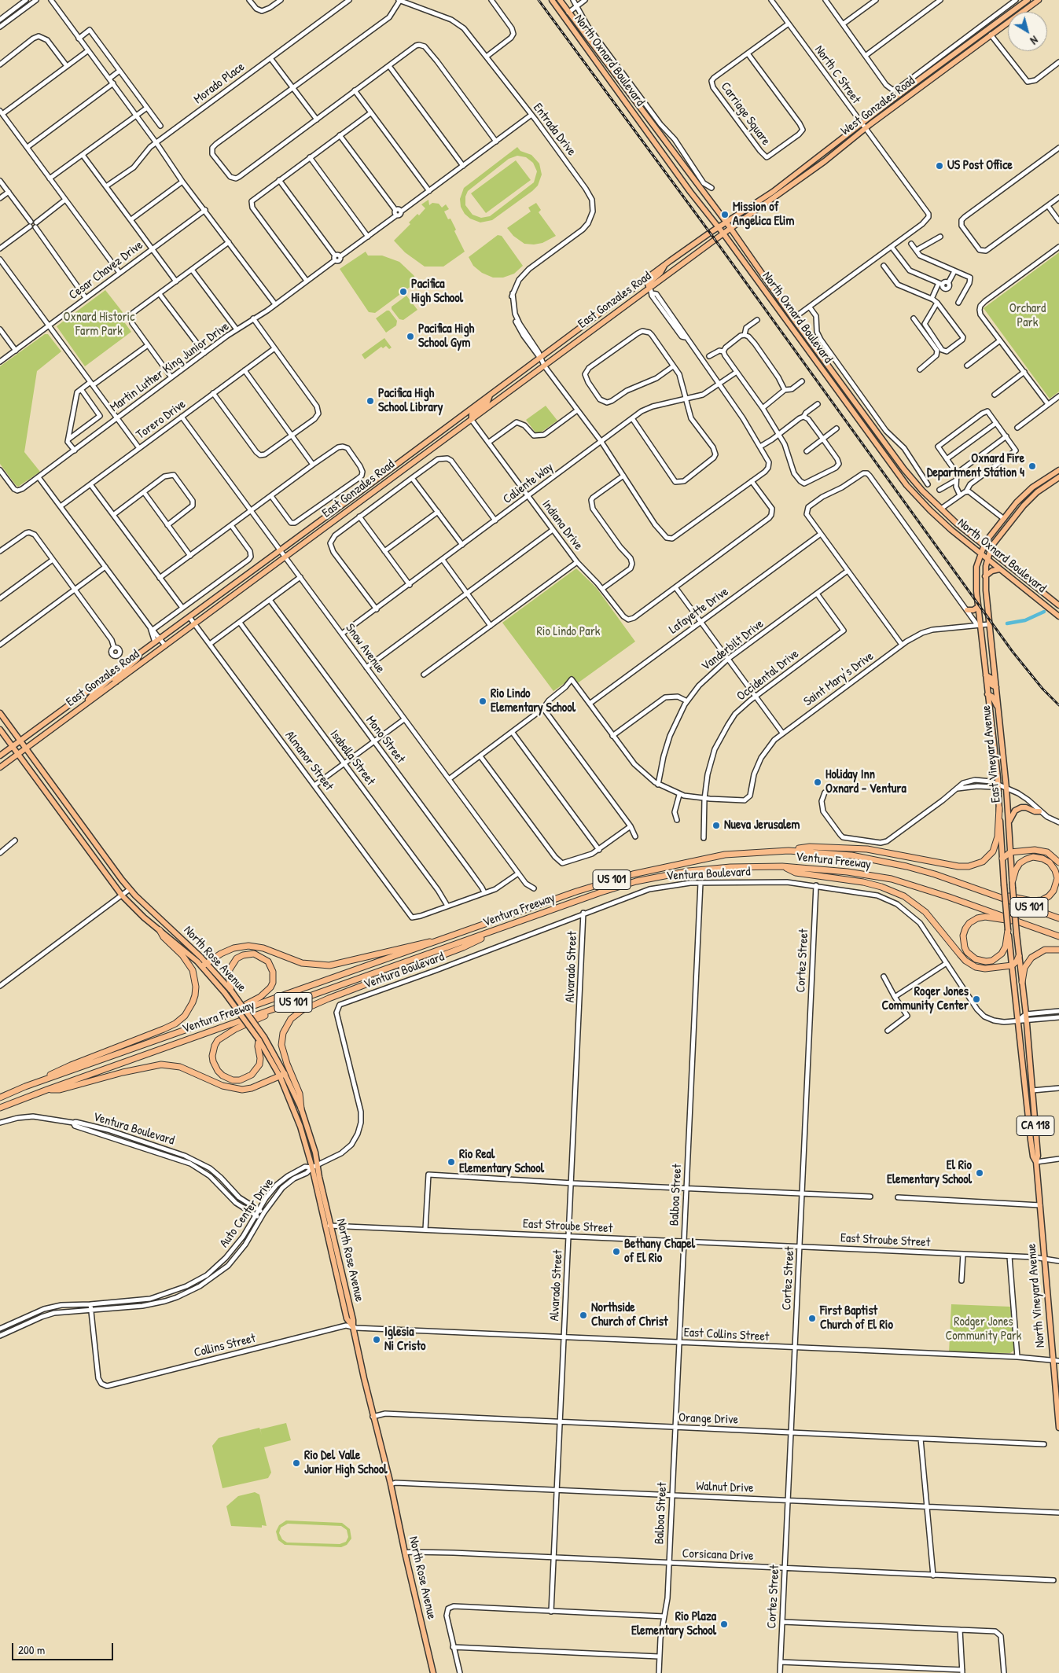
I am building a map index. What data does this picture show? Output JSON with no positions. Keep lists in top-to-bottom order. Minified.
{"streets":{"highway":["Ventura Freeway","US 101"],"main road":["North Oxnard Boulevard","West Gonzales Road","East Gonzales Road","East Vineyard Avenue","North Rose Avenue","CA 118","North Vineyard Avenue"],"street":["North C Street","Morado Place","Carriage Square","Entrada Drive","Cesar Chavez Drive","Martin Luther King Junior Drive","Torero Drive","Caliente Way","Indiana Drive","Lafayette Drive","Vanderbilt Drive","Snow Avenue","Occidental Drive","Saint Mary's Drive","Mono Street","Isabella Street","Almanor Street","Ventura Boulevard","Cortez Street","Alvarado Street","Balboa Street","Auto Center Drive","East Stroube Street","East Collins Street","Collins Street","Orange Drive","Walnut Drive","Corsicana Drive"]},"crossings":[["North Oxnard Boulevard","West Gonzales Road"],["North Oxnard Boulevard","East Gonzales Road"],["North Oxnard Boulevard","East Vineyard Avenue"],["North C Street","West Gonzales Road"],["North C Street","Carriage Square"],["West Gonzales Road","East Gonzales Road"],["Entrada Drive","East Gonzales Road"],["Entrada Drive","Caliente Way"],["East Gonzales Road","Indiana Drive"],["East Gonzales Road","Snow Avenue"],["East Gonzales Road","Almanor Street"],["East Gonzales Road","North Rose Avenue"],["Torero Drive","Snow Avenue"],["Caliente Way","Indiana Drive"],["Caliente Way","Snow Avenue"],["Vanderbilt Drive","Occidental Drive"],["Occidental Drive","Saint Mary's Drive"],["Saint Mary's Drive","East Vineyard Avenue"],["East Vineyard Avenue","CA 118"],["East Vineyard Avenue","North Vineyard Avenue"],["Isabella Street","Almanor Street"],["Ventura Boulevard","North Rose Avenue"],["Ventura Boulevard","Cortez Street"],["Ventura Boulevard","Alvarado Street"],["Ventura Boulevard","CA 118"],["Ventura Boulevard","Balboa Street"],["Ventura Boulevard","Auto Center Drive"],["Ventura Boulevard","North Vineyard Avenue"],["North Rose Avenue","Auto Center Drive"],["North Rose Avenue","East Stroube Street"],["North Rose Avenue","East Collins Street"],["North Rose Avenue","Collins Street"],["North Rose Avenue","Orange Drive"],["North Rose Avenue","Walnut Drive"],["North Rose Avenue","Corsicana Drive"],["Cortez Street","East Stroube Street"],["Cortez Street","East Collins Street"],["Cortez Street","Orange Drive"],["Cortez Street","Walnut Drive"],["Cortez Street","Corsicana Drive"],["Alvarado Street","East Stroube Street"],["Alvarado Street","East Collins Street"],["Alvarado Street","Orange Drive"],["Alvarado Street","Walnut Drive"],["Alvarado Street","Corsicana Drive"],["CA 118","North Vineyard Avenue"],["Balboa Street","East Stroube Street"],["Balboa Street","East Collins Street"],["Balboa Street","Orange Drive"],["Balboa Street","Walnut Drive"],["Balboa Street","Corsicana Drive"],["Auto Center Drive","Collins Street"],["East Stroube Street","North Vineyard Avenue"],["North Vineyard Avenue","East Collins Street"],["East Collins Street","Collins Street"]],"parks":["Orchard Park","Oxnard Historic Farm Park","Rio Lindo Park","Rodger Jones Community Park"],"places":["US Post Office","Mission of Angelica Elim","Pacifica High School","Pacifica High School Gym","Pacifica High School Library","Oxnard Fire Department Station 4","Rio Lindo Elementary School","Holiday Inn Oxnard - Ventura","Nueva Jerusalem","Roger Jones Community Center","Rio Real Elementary School","El Rio Elementary School","Bethany Chapel of El Rio","Northside Church of Christ","First Baptist Church of El Rio","Iglesia Ni Cristo","Rio Del Valle Junior High School","Rio Plaza Elementary School"],"scale_bar":"200 m","north":"bottom right"}
